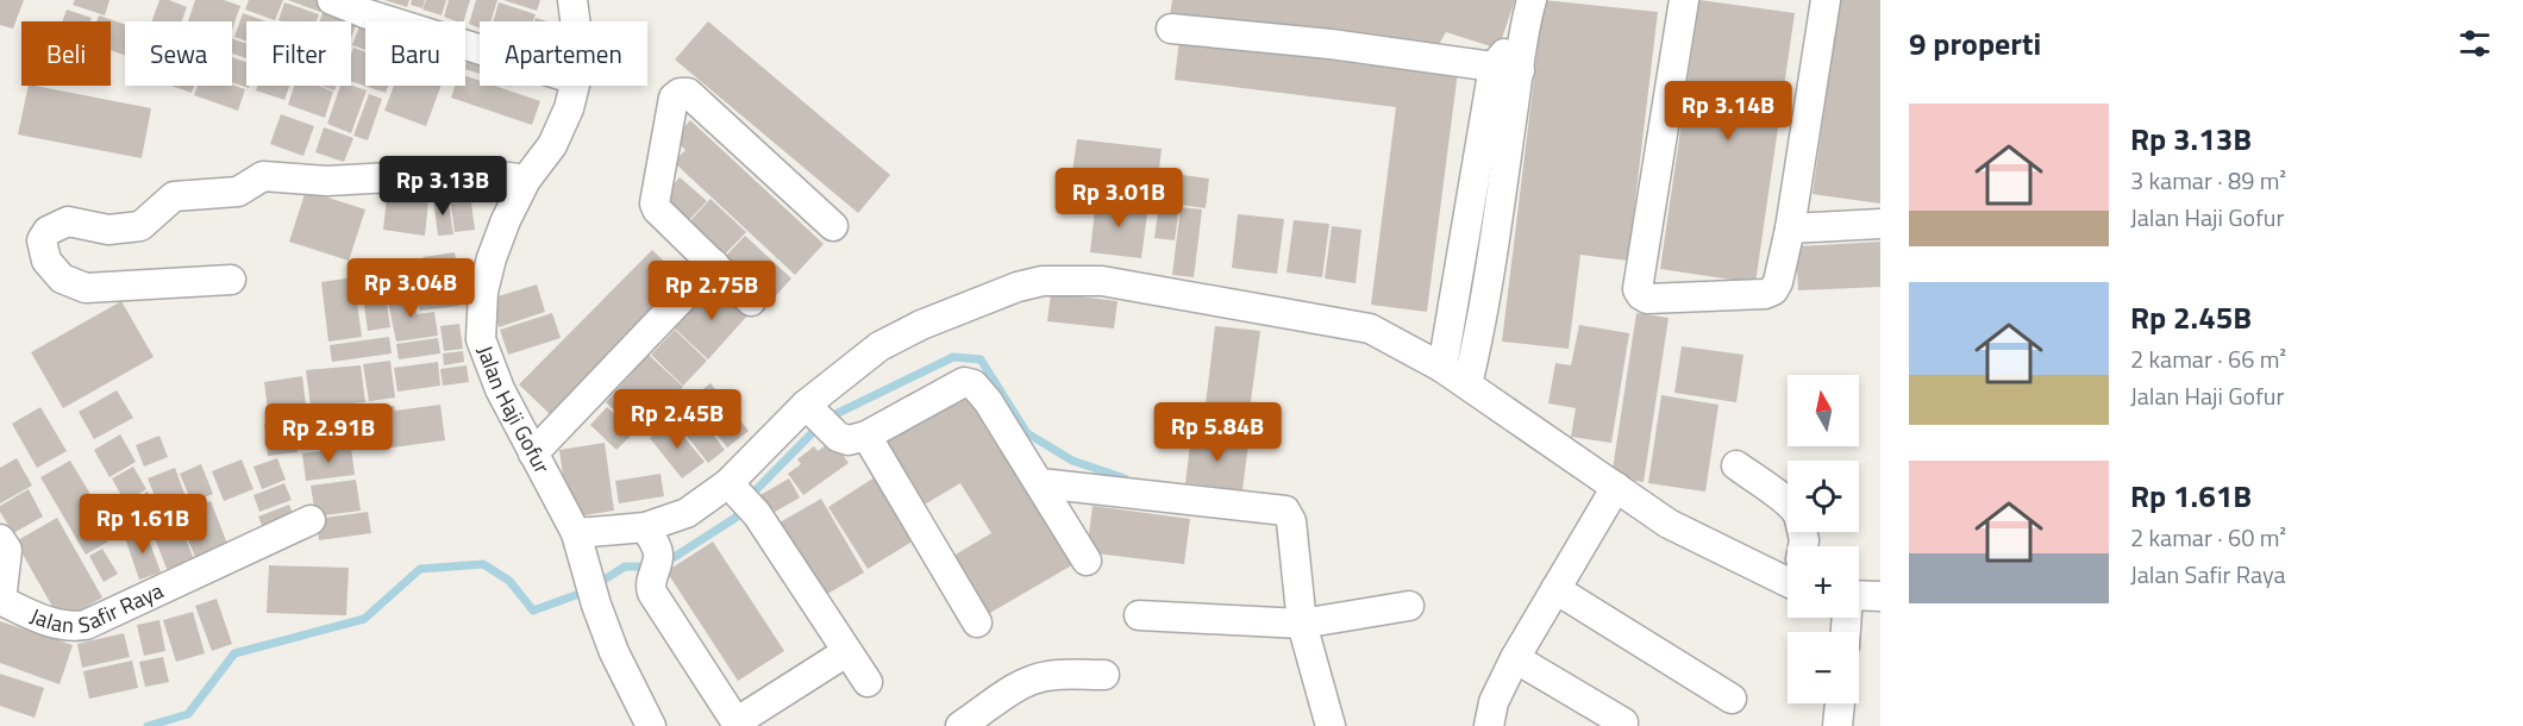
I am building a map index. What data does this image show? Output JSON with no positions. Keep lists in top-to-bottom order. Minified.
{"streets":{"street":["Jalan Haji Gofur","Jalan Safir Raya"]},"north":"top","page":{"heading":"9 properti","chip":["Beli","Sewa","Filter","Baru","Apartemen"],"price":["Rp 3.14B","Rp 3.13B","Rp 3.01B","Rp 3.04B","Rp 2.75B","Rp 2.45B","Rp 5.84B","Rp 2.91B","Rp 1.61B"],"list":[{"name":"Rp 3.13B","note":"3 kamar · 89 m² · Jalan Haji Gofur"},{"name":"Rp 2.45B","note":"2 kamar · 66 m² · Jalan Haji Gofur"},{"name":"Rp 1.61B","note":"2 kamar · 60 m² · Jalan Safir Raya"}],"map_buttons":["+","−"]}}
